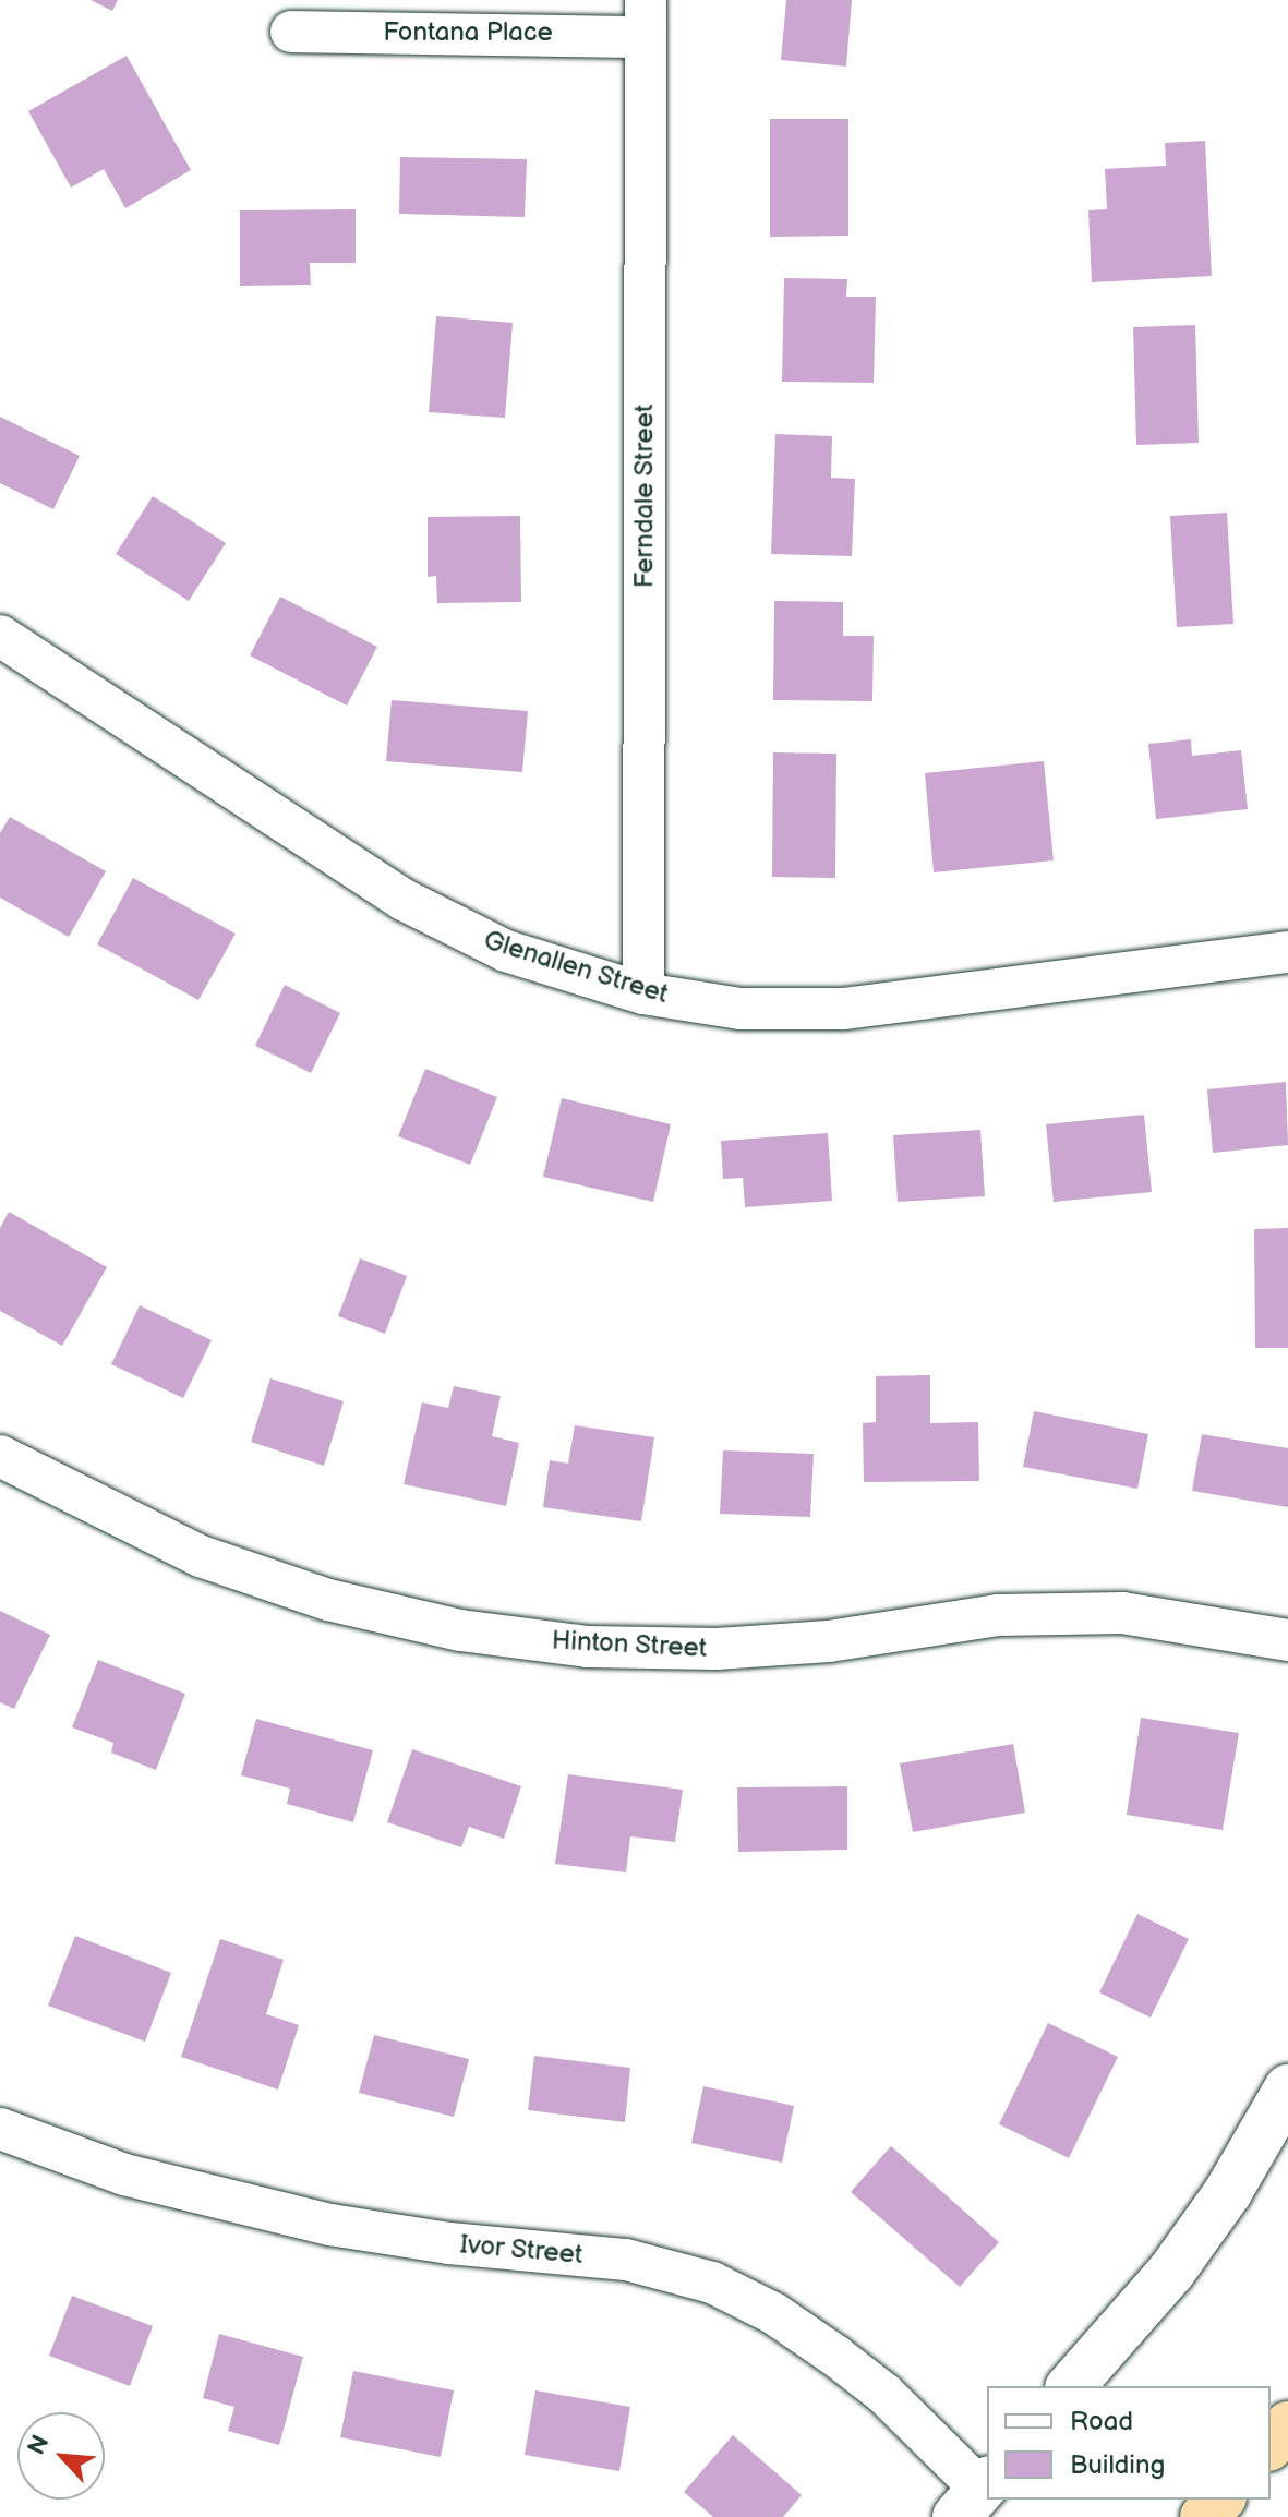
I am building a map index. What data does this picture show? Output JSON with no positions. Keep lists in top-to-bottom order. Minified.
{"streets":{"street":["Fontana Place","Ferndale Street","Glenallen Street","Hinton Street","Ivor Street"]},"crossings":[["Fontana Place","Ferndale Street"],["Ferndale Street","Glenallen Street"]],"legend":["Road","Building"],"north":"top left"}
